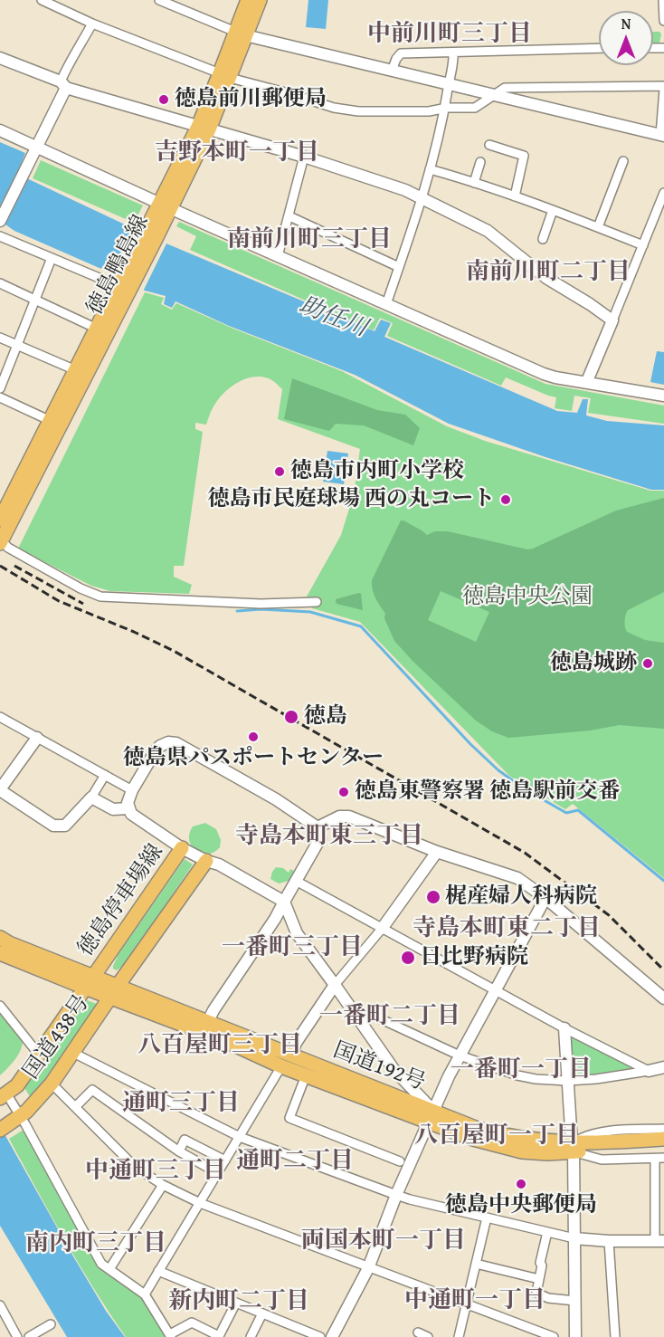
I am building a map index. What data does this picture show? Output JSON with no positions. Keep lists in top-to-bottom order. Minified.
{"streets":{"main road":["徳島鴨島線","徳島停車場線","国道438号","国道192号"]},"crossings":[["徳島停車場線","国道438号"],["徳島停車場線","国道192号"],["国道438号","国道192号"]],"districts":["中前川町三丁目","吉野本町一丁目","南前川町三丁目","南前川町二丁目","寺島本町東三丁目","寺島本町東二丁目","一番町三丁目","一番町二丁目","八百屋町三丁目","一番町一丁目","通町三丁目","八百屋町一丁目","通町二丁目","中通町三丁目","両国本町一丁目","南内町三丁目","中通町一丁目","新内町二丁目"],"water":["助任川"],"parks":["徳島中央公園"],"places":["徳島前川郵便局","徳島市内町小学校","徳島市民庭球場 西の丸コート","徳島城跡","徳島","徳島県パスポートセンター","徳島東警察署 徳島駅前交番","梶産婦人科病院","日比野病院","徳島中央郵便局"],"north":"top"}
